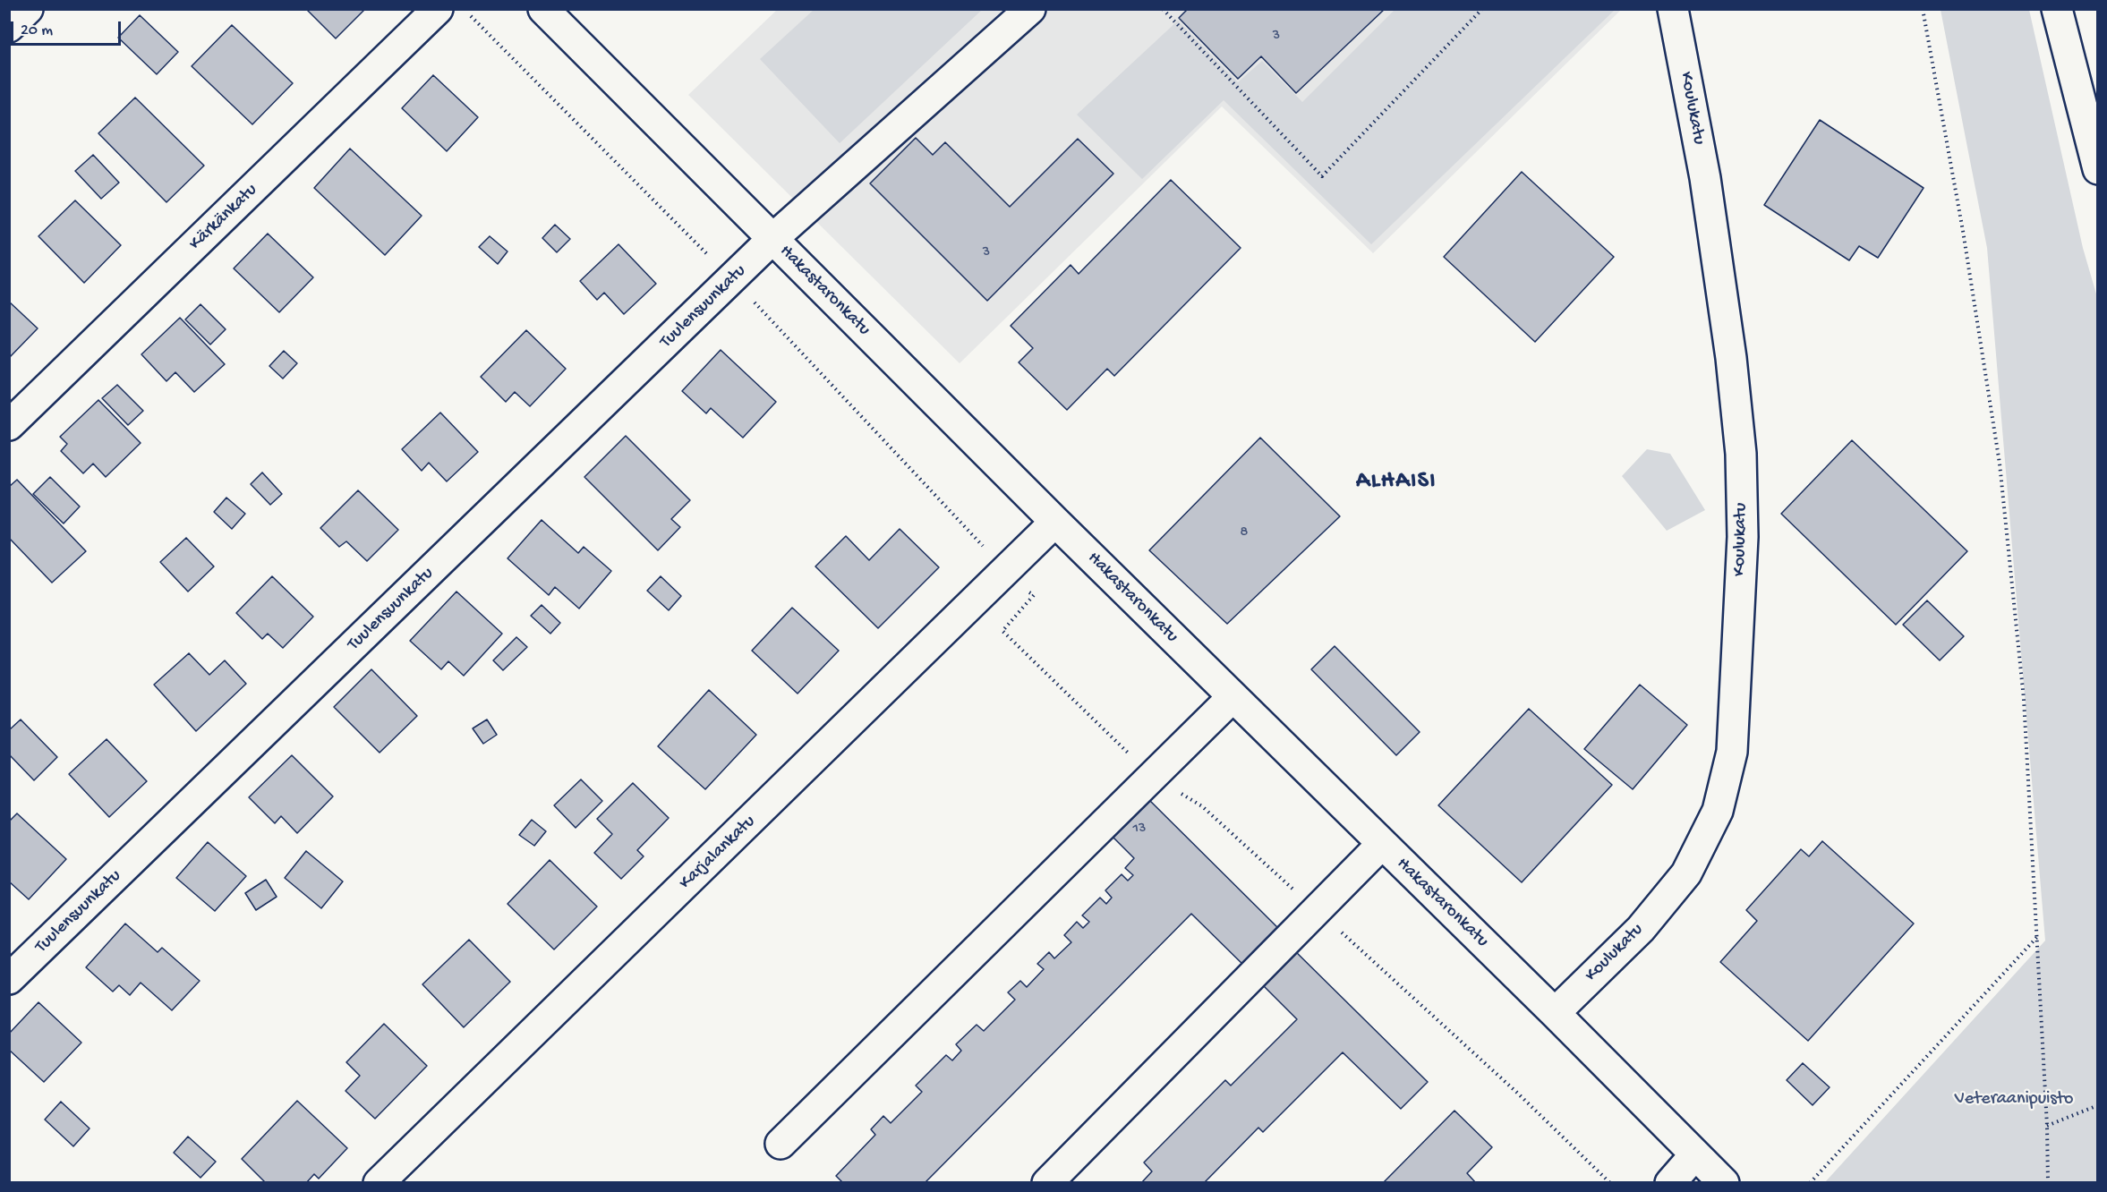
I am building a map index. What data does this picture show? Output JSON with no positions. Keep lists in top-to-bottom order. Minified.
{"streets":{"street":["Koulukatu","Kärkänkatu","Hakastaronkatu","Tuulensuunkatu","Karjalankatu"]},"crossings":[["Koulukatu","Hakastaronkatu"],["Hakastaronkatu","Tuulensuunkatu"],["Hakastaronkatu","Karjalankatu"]],"districts":["ALHAISI"],"parks":["Veteraanipuisto"],"house_numbers":["3","3","8","13"],"scale_bar":"20 m"}
